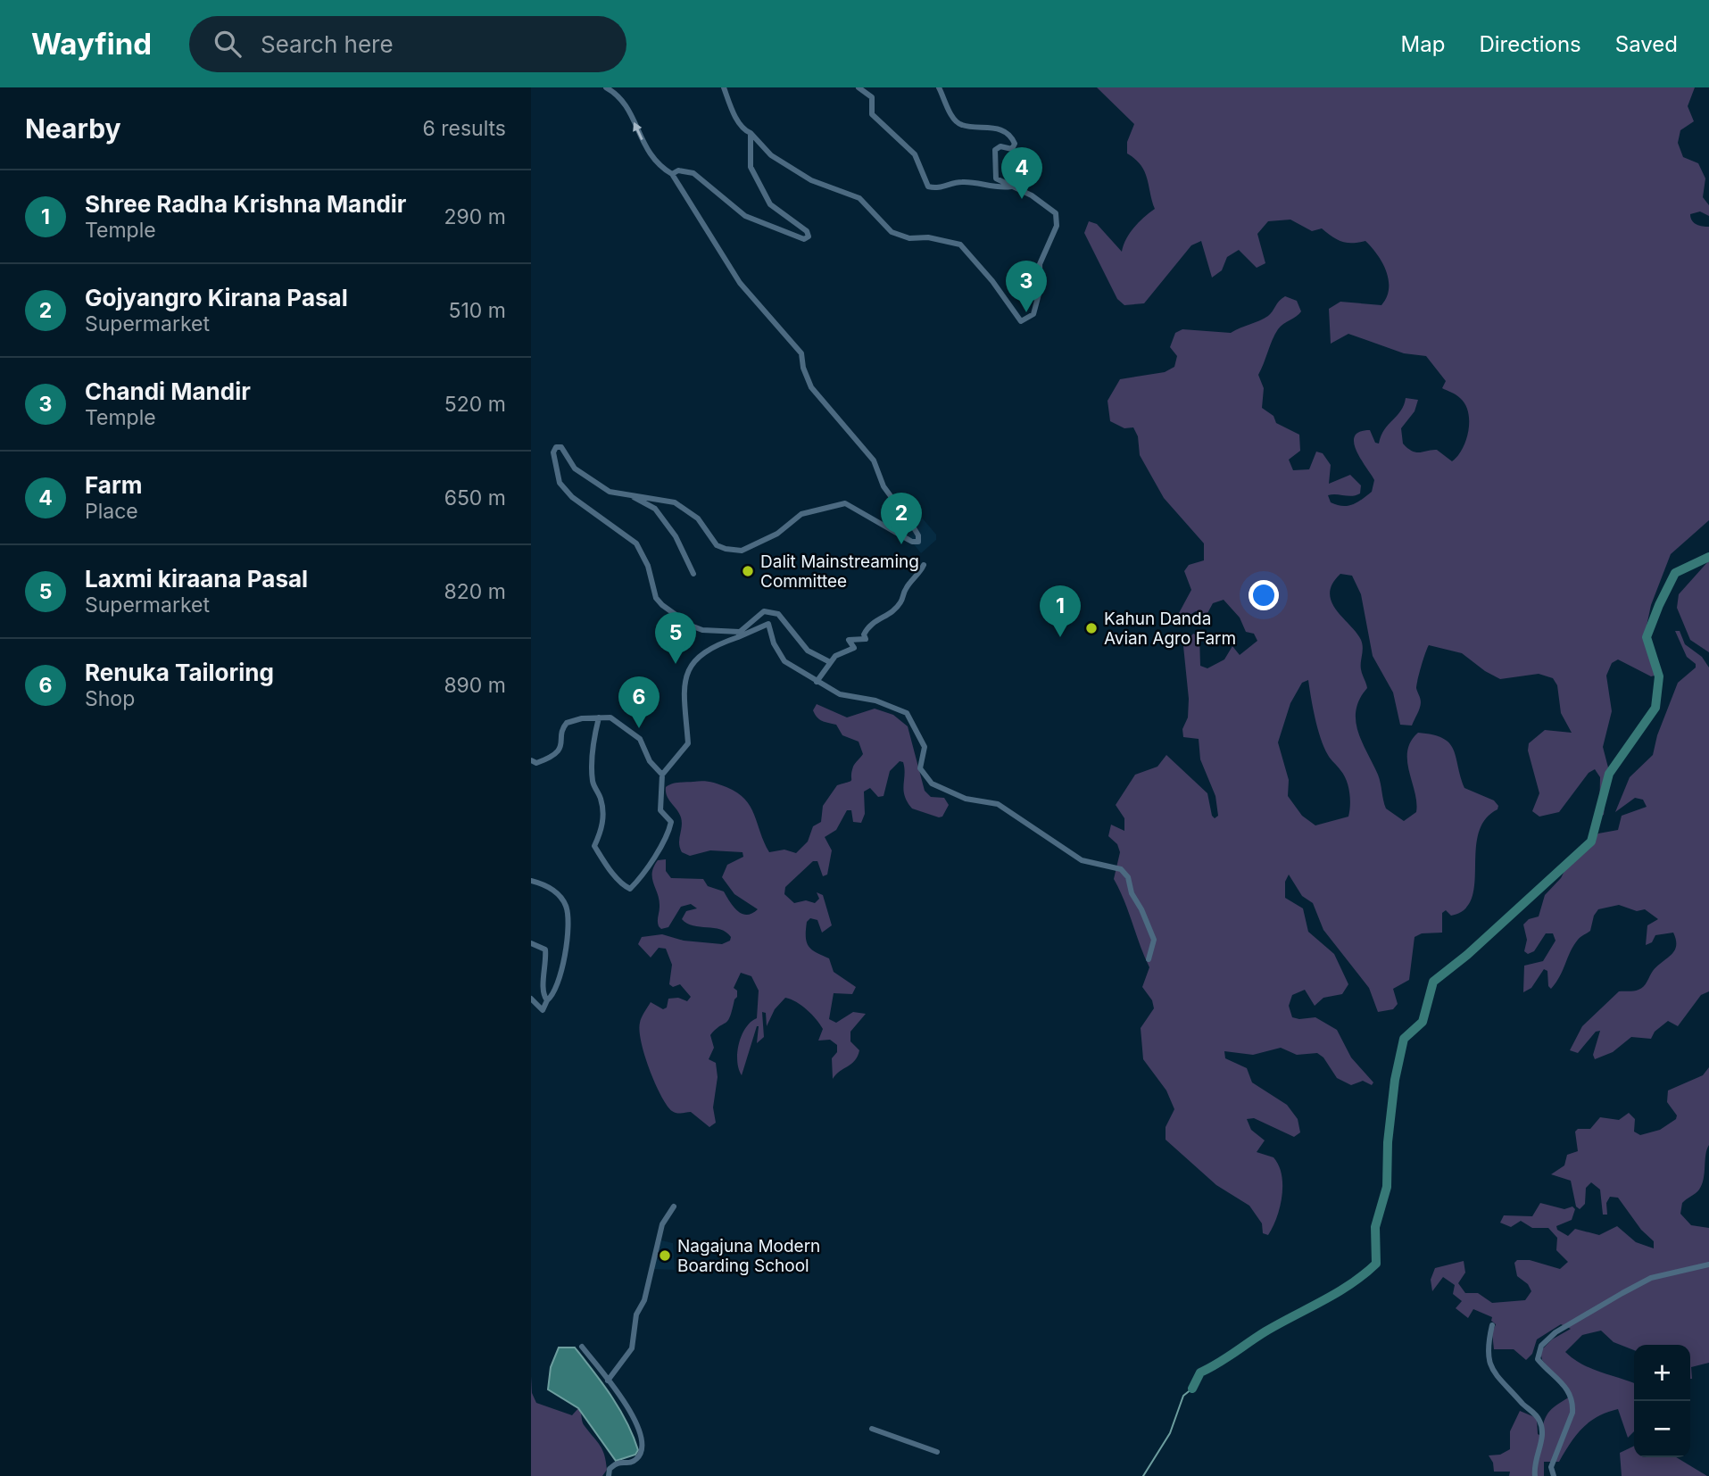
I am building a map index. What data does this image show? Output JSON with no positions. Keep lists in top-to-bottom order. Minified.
{"places":["Dalit Mainstreaming Committee","Kahun Danda Avian Agro Farm","Nagajuna Modern Boarding School"],"page":{"header":"Wayfind","search":"Search here","nav":["Map","Directions","Saved"],"heading":["Nearby","6 results"],"pins":["4","3","2","1","5","6"],"list":[{"mark":"1","name":"Shree Radha Krishna Mandir","note":"Temple","value":"290 m"},{"mark":"2","name":"Gojyangro Kirana Pasal","note":"Supermarket","value":"510 m"},{"mark":"3","name":"Chandi Mandir","note":"Temple","value":"520 m"},{"mark":"4","name":"Farm","note":"Place","value":"650 m"},{"mark":"5","name":"Laxmi kiraana Pasal","note":"Supermarket","value":"820 m"},{"mark":"6","name":"Renuka Tailoring","note":"Shop","value":"890 m"}],"map_buttons":["+","−"]}}
